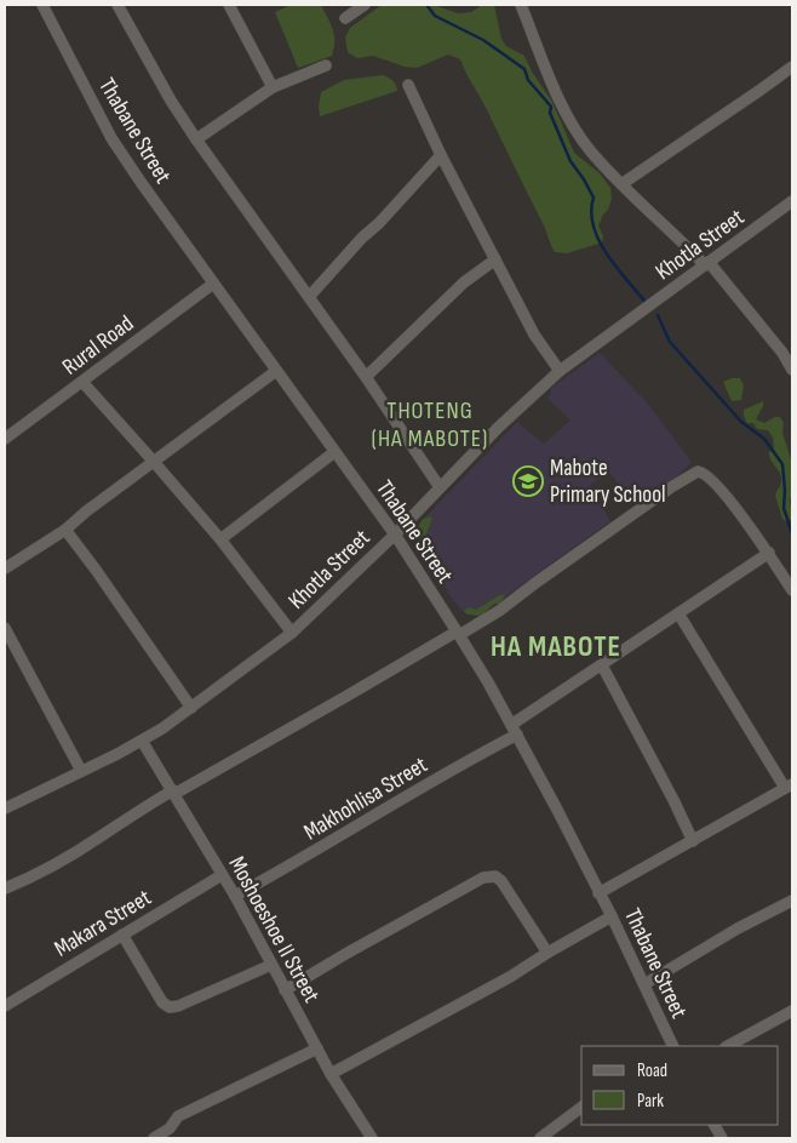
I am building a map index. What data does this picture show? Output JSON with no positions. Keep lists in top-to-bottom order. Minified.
{"streets":{"street":["Thabane Street","Khotla Street","Rural Road","Makhohlisa Street","Makara Street","Moshoeshoe II Street"]},"crossings":[["Thabane Street","Khotla Street"],["Thabane Street","Rural Road"],["Thabane Street","Makhohlisa Street"],["Khotla Street","Moshoeshoe II Street"],["Makhohlisa Street","Moshoeshoe II Street"],["Makara Street","Moshoeshoe II Street"]],"districts":["THOTENG (HA MABOTE)","HA MABOTE"],"places":{"school or university":["Mabote Primary School"]},"legend":["Road","Park"]}
